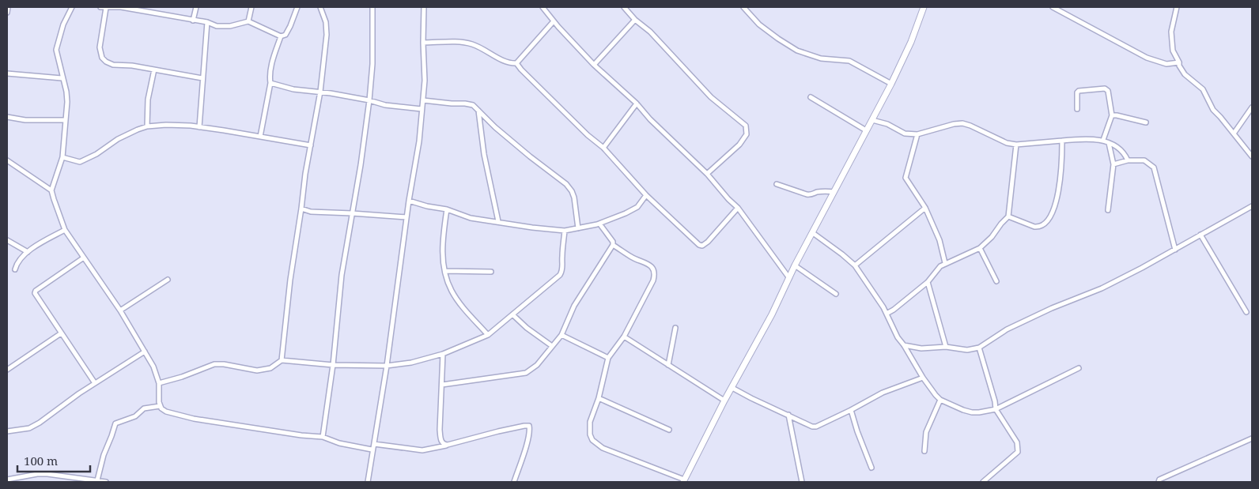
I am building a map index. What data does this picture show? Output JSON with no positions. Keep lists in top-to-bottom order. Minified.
{"scale_bar":"100 m"}
